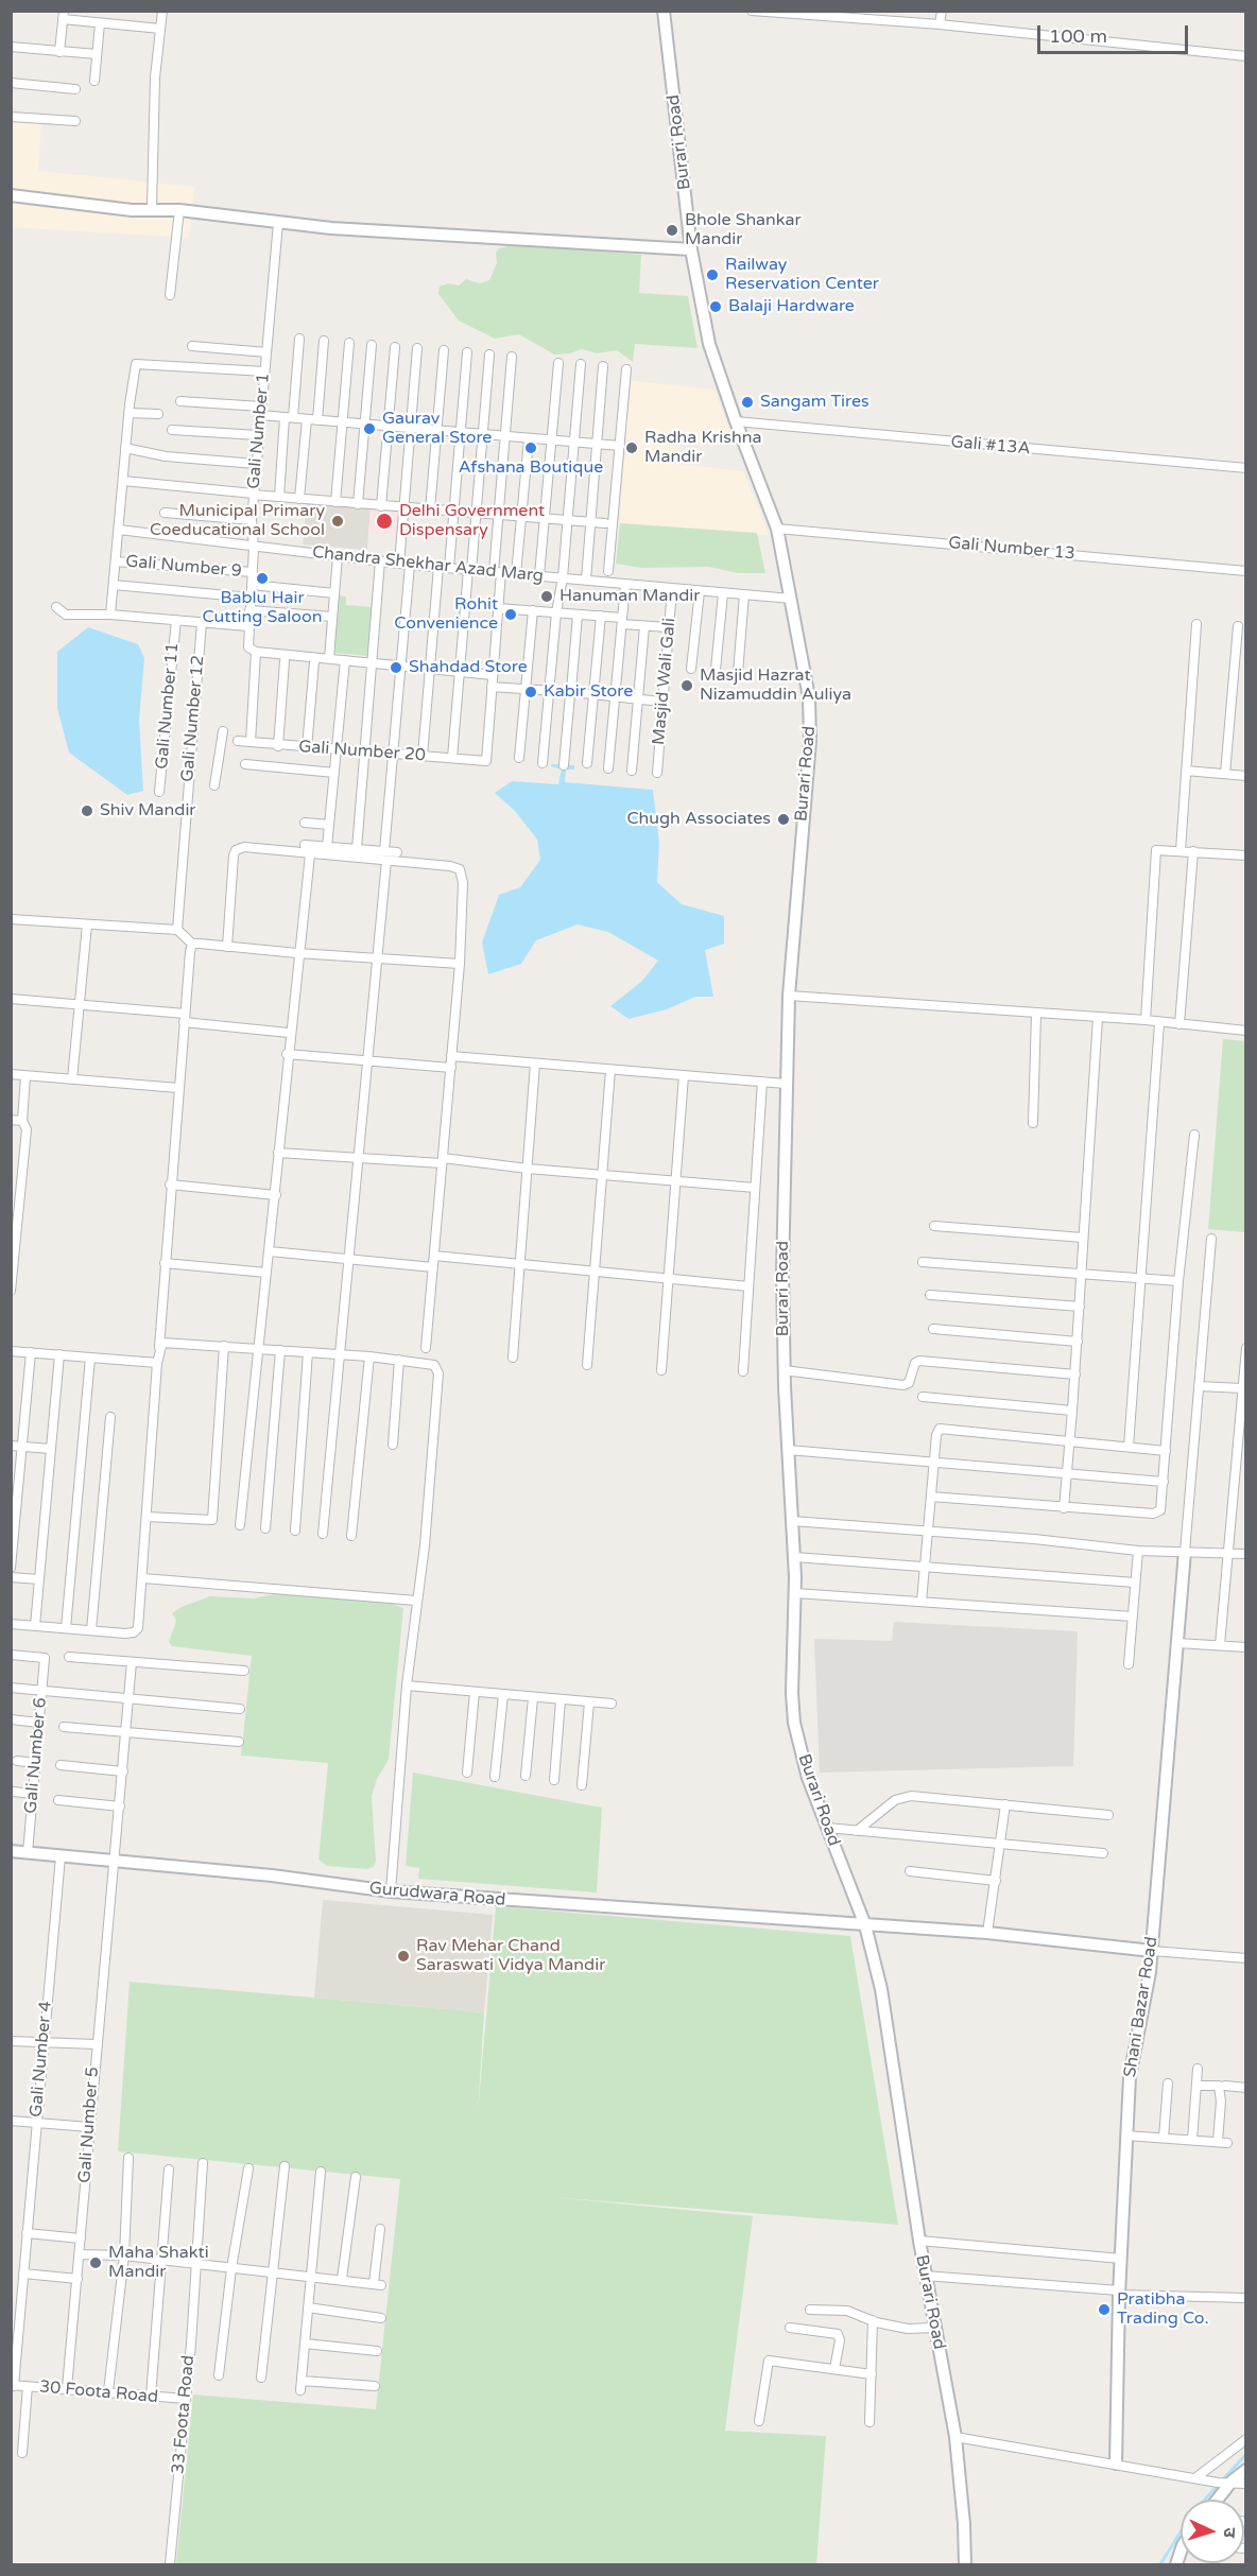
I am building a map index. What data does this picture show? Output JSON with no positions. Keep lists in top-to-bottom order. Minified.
{"streets":{"street":["Burari Road","Gali Number 1","Gali #13A","Gali Number 13","Chandra Shekhar Azad Marg","Gali Number 9","Masjid Wali Gali","Gali Number 11","Gali Number 12","Gali Number 20","Gali Number 6","Gurudwara Road","Shani Bazar Road","Gali Number 4","Gali Number 5","30 Foota Road","33 Foota Road"]},"crossings":[["Burari Road","Gali #13A"],["Burari Road","Gali Number 13"],["Burari Road","Chandra Shekhar Azad Marg"],["Burari Road","Gurudwara Road"],["Gali Number 1","Chandra Shekhar Azad Marg"],["Gali Number 1","Gali Number 9"],["Gali Number 1","Gali Number 11"],["Chandra Shekhar Azad Marg","Masjid Wali Gali"],["Gali Number 11","Gali Number 12"],["Gali Number 6","Gurudwara Road"],["Gurudwara Road","Shani Bazar Road"],["Gurudwara Road","Gali Number 4"],["Gurudwara Road","Gali Number 5"],["Gali Number 4","30 Foota Road"],["Gali Number 5","30 Foota Road"],["30 Foota Road","33 Foota Road"]],"places":["Bhole Shankar Mandir","Railway Reservation Center","Balaji Hardware","Sangam Tires","Gaurav General Store","Afshana Boutique","Radha Krishna Mandir","Municipal Primary Coeducational School","Delhi Government Dispensary","Bablu Hair Cutting Saloon","Hanuman Mandir","Rohit Convenience","Shahdad Store","Masjid Hazrat Nizamuddin Auliya","Kabir Store","Shiv Mandir","Chugh Associates","Rav Mehar Chand Saraswati Vidya Mandir","Maha Shakti Mandir","Pratibha Trading Co."],"scale_bar":"100 m","north":"right"}
